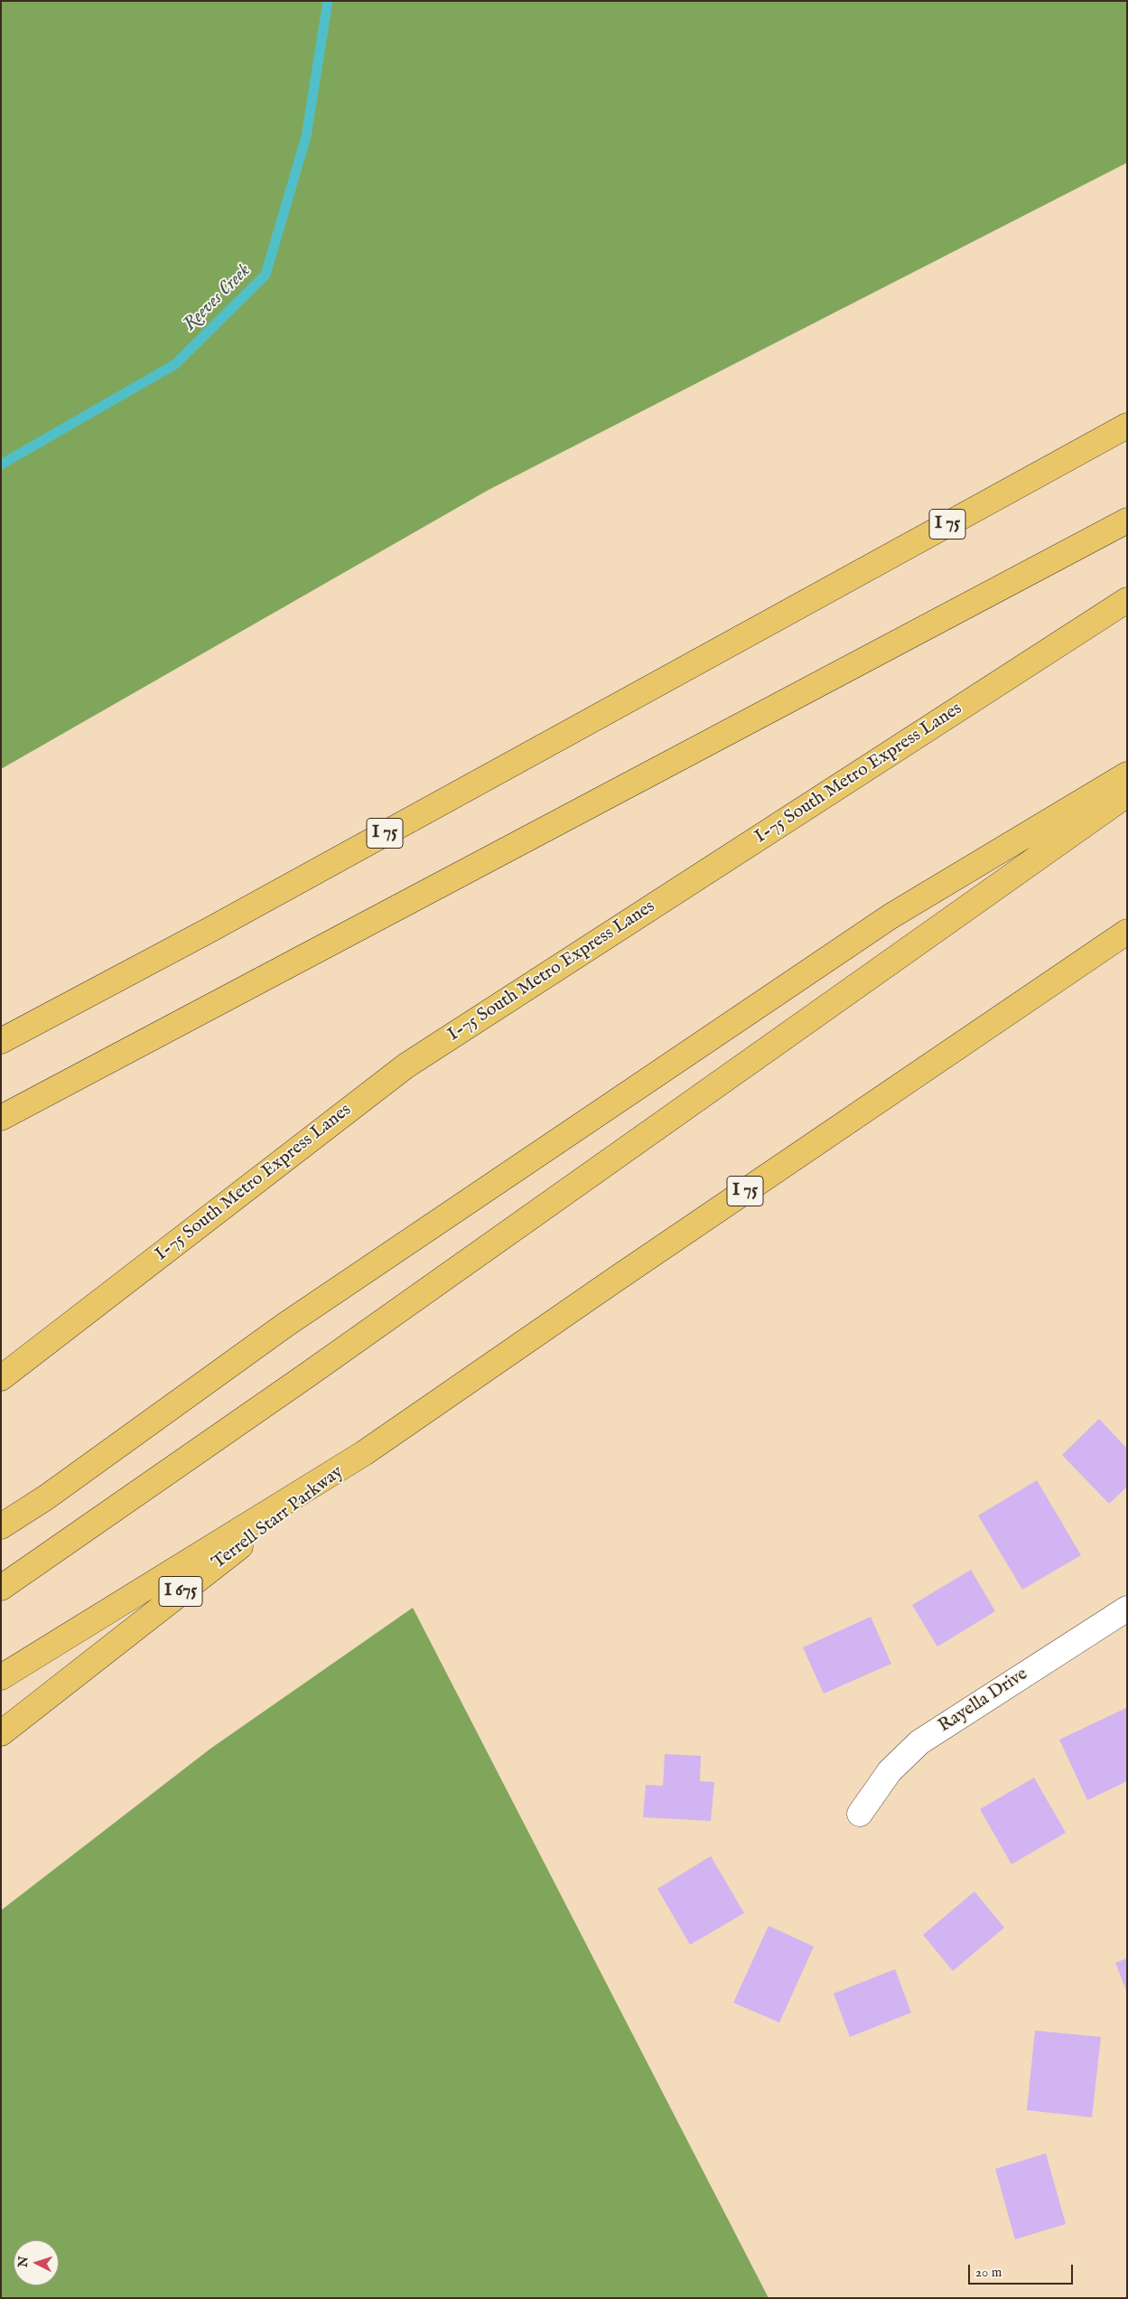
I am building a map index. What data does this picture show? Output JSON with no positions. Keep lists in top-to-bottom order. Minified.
{"streets":{"highway":["I 75","I-75 South Metro Express Lanes","Terrell Starr Parkway","I 675"],"street":["Rayella Drive"]},"crossings":[["I 75","Terrell Starr Parkway"]],"water":["Reeves Creek"],"scale_bar":"20 m","north":"left"}
